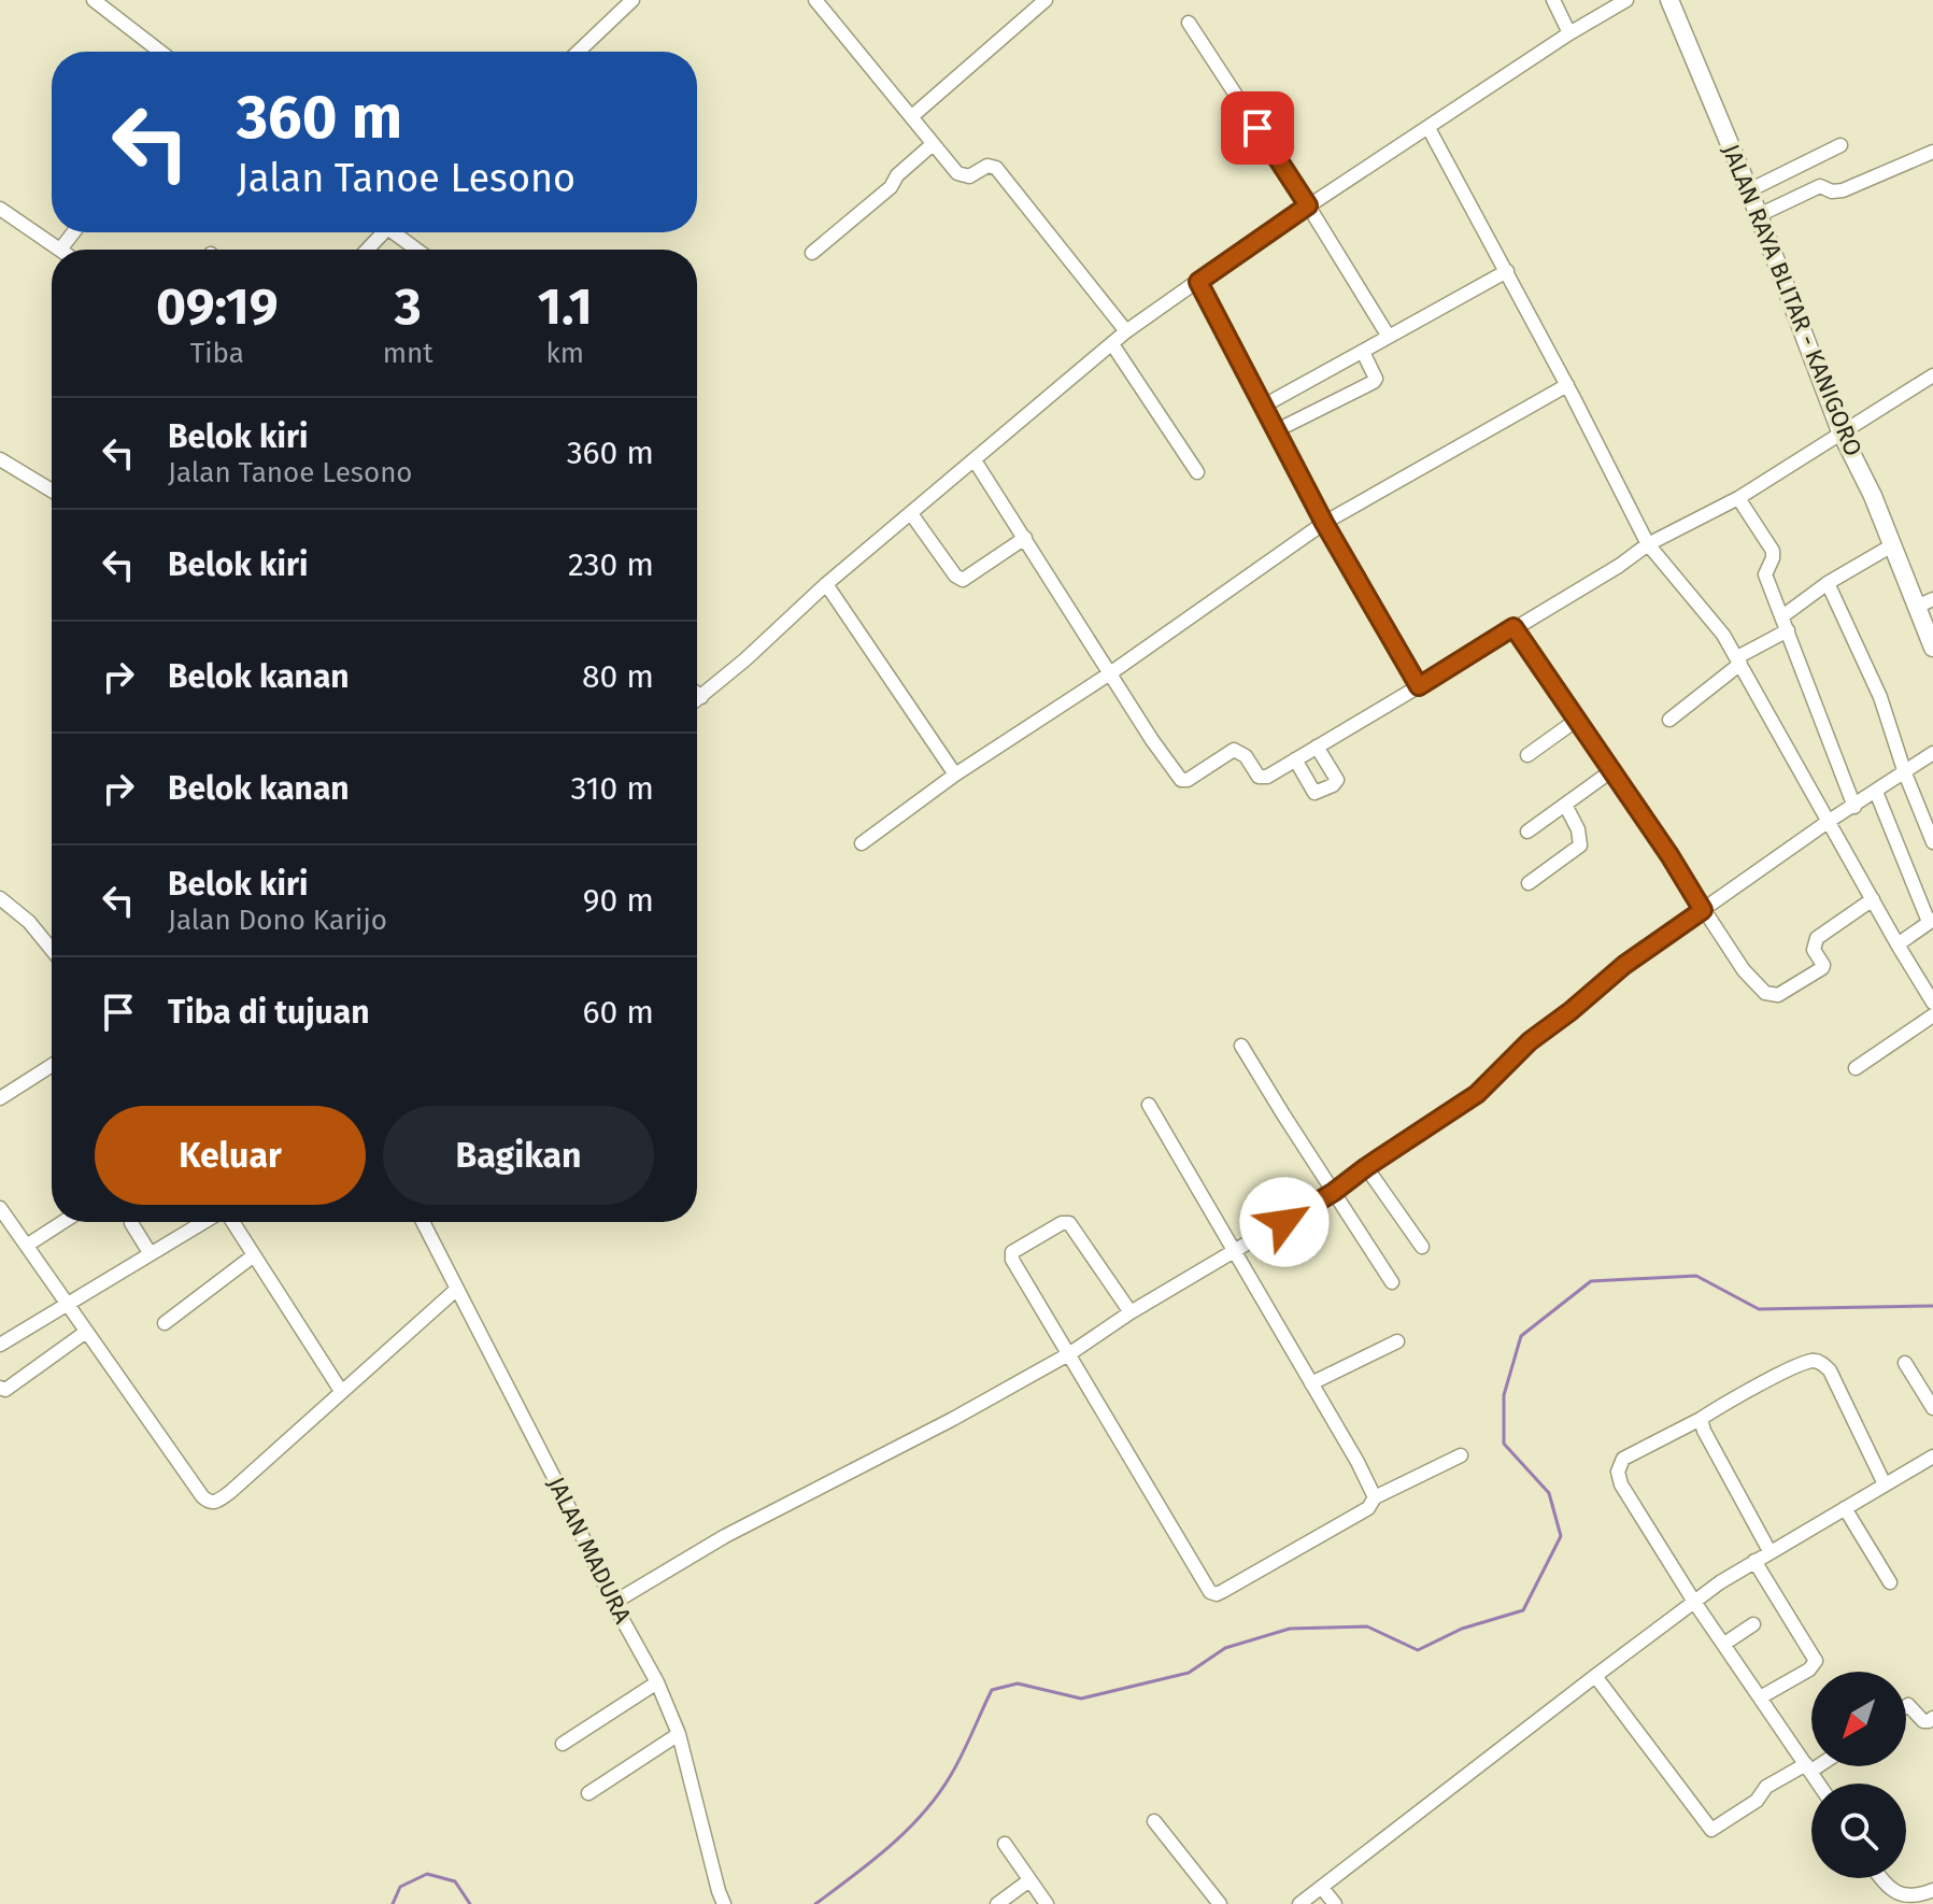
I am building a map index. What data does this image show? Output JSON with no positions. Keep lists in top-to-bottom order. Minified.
{"streets":{"main road":["JALAN RAYA BLITAR - KANIGORO"],"street":["JALAN MADURA"]},"north":"bottom left","page":{"turn":["360 m","Jalan Tanoe Lesono"],"eta":["09:19","Tiba","3","mnt","1.1","km"],"list":[{"name":"Belok kiri","note":"Jalan Tanoe Lesono","value":"360 m"},{"name":"Belok kiri","value":"230 m"},{"name":"Belok kanan","value":"80 m"},{"name":"Belok kanan","value":"310 m"},{"name":"Belok kiri","note":"Jalan Dono Karijo","value":"90 m"},{"name":"Tiba di tujuan","value":"60 m"}],"buttons":["Keluar","Bagikan"]}}
